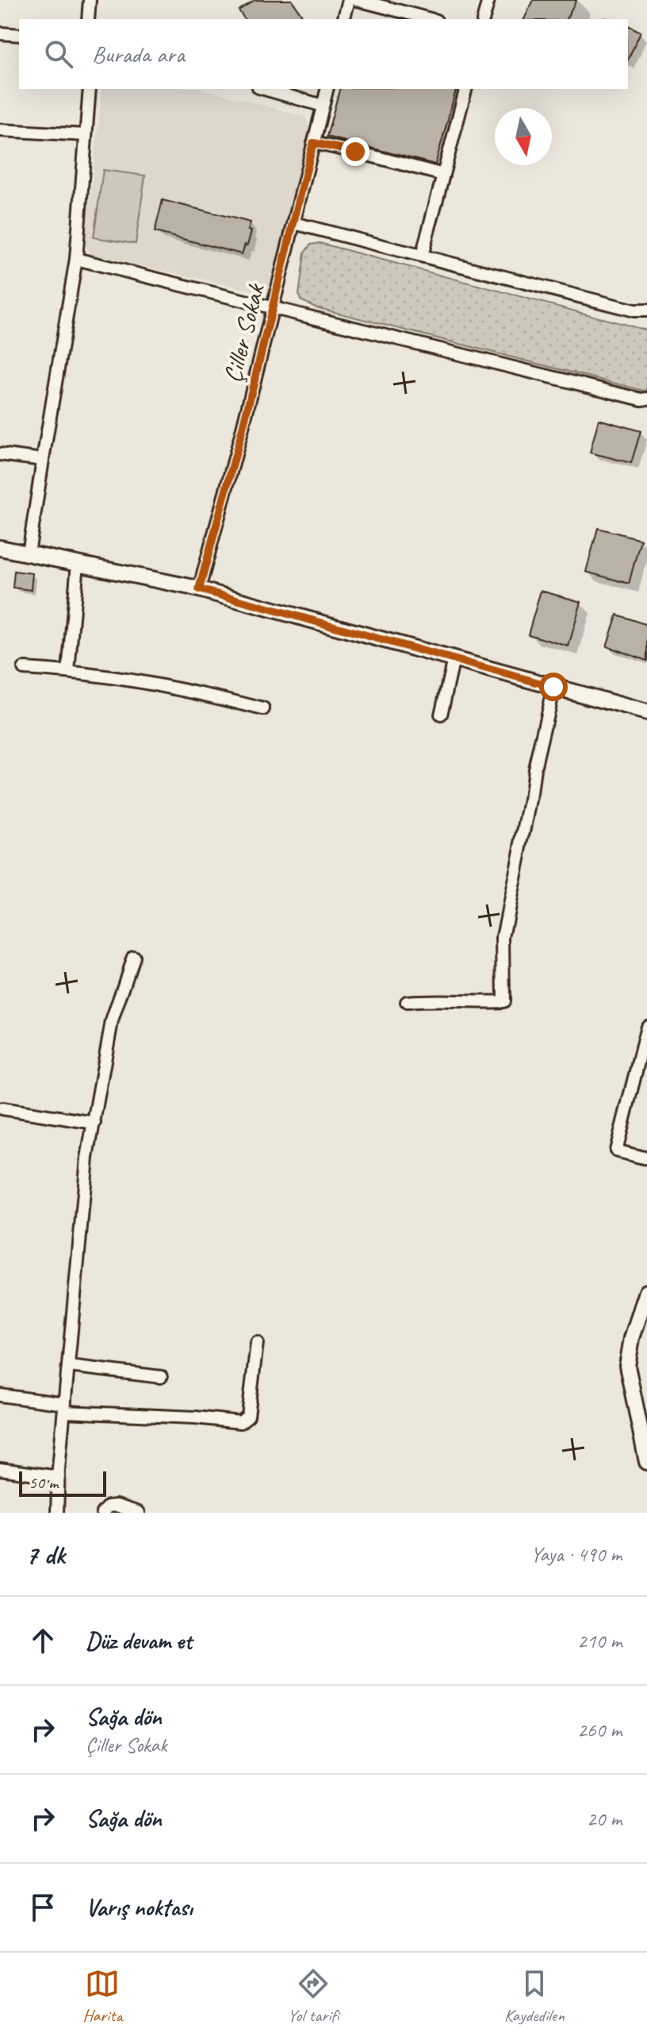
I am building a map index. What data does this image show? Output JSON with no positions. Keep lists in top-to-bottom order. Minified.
{"streets":{"street":["Çiller Sokak"]},"scale_bar":"50 m","north":"bottom","page":{"search":"Burada ara","scale":"50 m","heading":["7 dk","Yaya · 490 m"],"list":[["Düz devam et","210 m"],["Sağa dön","Çiller Sokak","260 m"],["Sağa dön","20 m"],"Varış noktası"],"nav":["Harita","Yol tarifi","Kaydedilen"]}}
